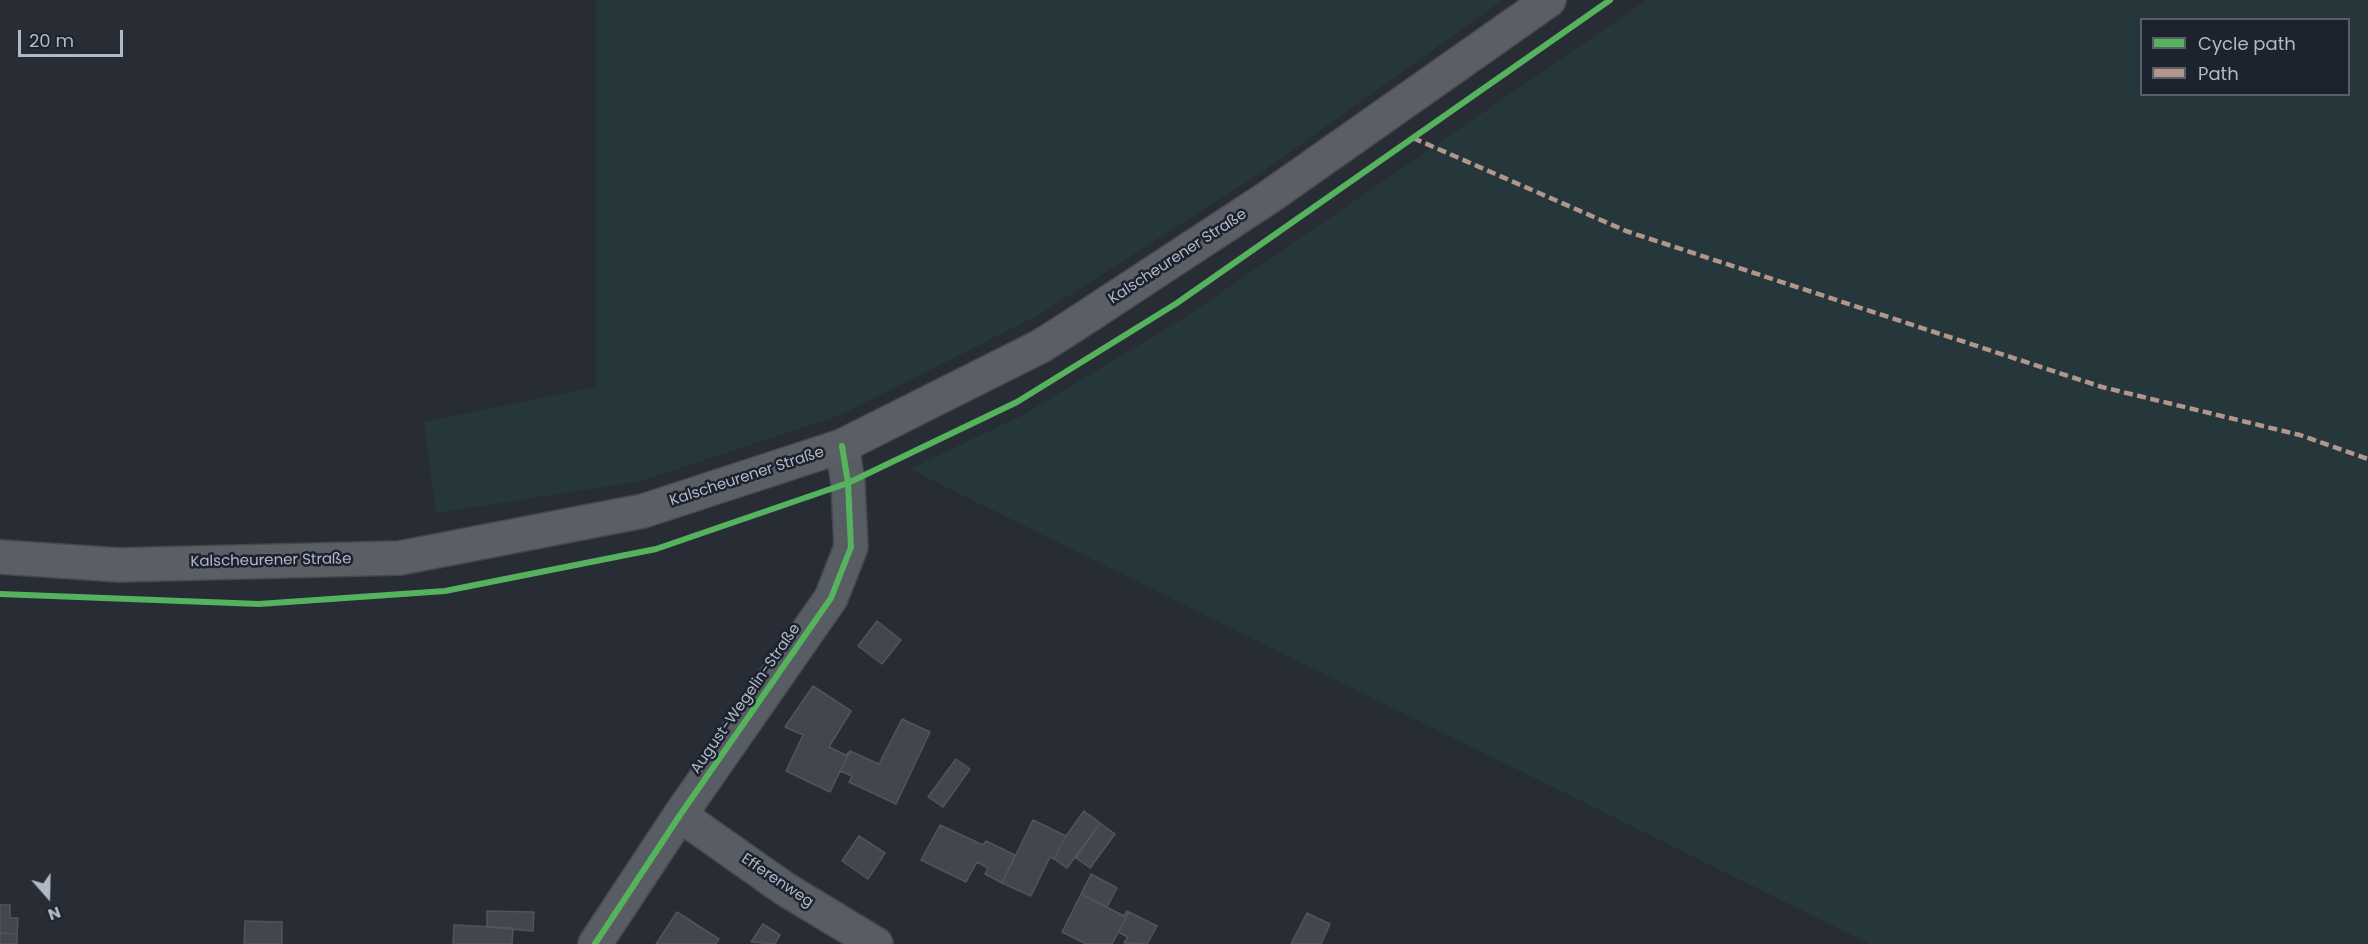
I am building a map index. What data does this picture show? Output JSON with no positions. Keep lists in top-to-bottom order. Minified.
{"streets":{"main road":["Kalscheurener Straße"],"street":["August-Wegelin-Straße","Efferenweg"]},"crossings":[["Kalscheurener Straße","August-Wegelin-Straße"],["August-Wegelin-Straße","Efferenweg"]],"legend":["Cycle path","Path"],"scale_bar":"20 m","north":"bottom"}
